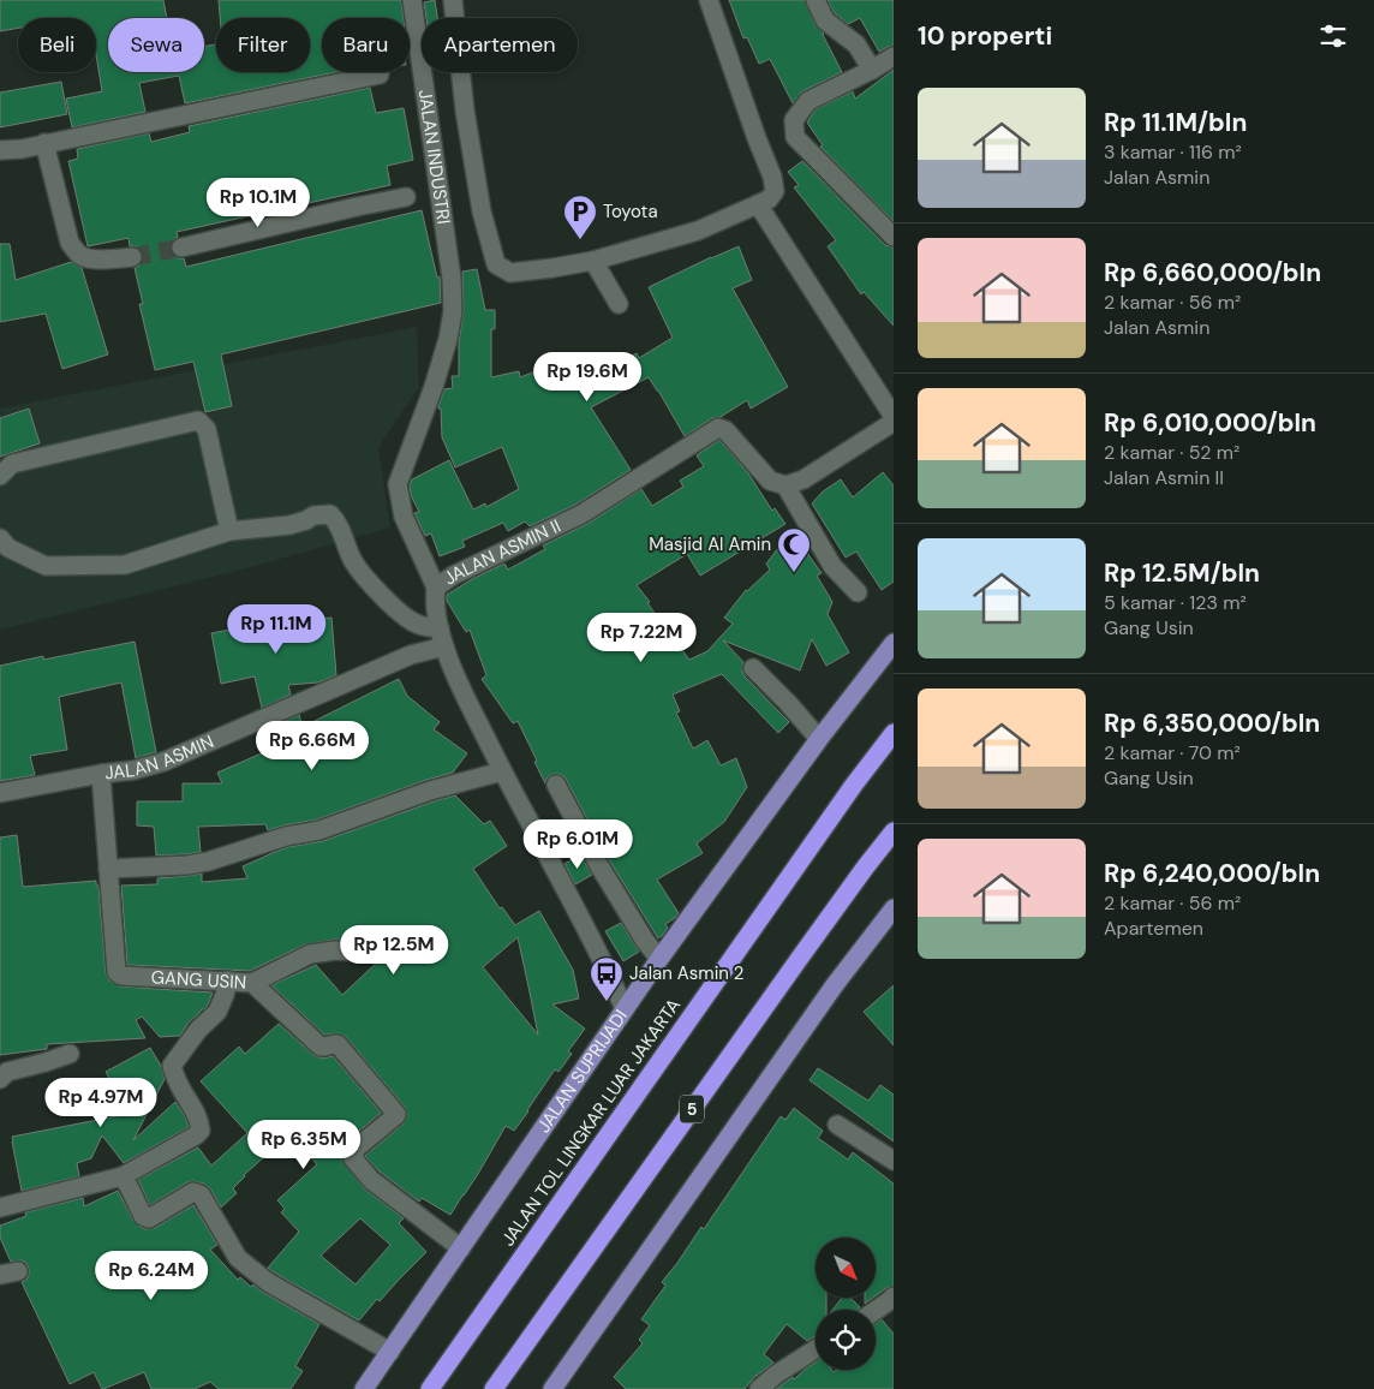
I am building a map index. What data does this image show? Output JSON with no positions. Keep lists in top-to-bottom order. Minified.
{"streets":{"highway":["5","JALAN TOL LINGKAR LUAR JAKARTA"],"main road":["JALAN SUPRIJADI"],"street":["JALAN INDUSTRI","JALAN ASMIN II","JALAN ASMIN","GANG USIN"]},"crossings":[["JALAN INDUSTRI","JALAN ASMIN II"],["JALAN ASMIN II","JALAN ASMIN"],["JALAN ASMIN II","JALAN SUPRIJADI"],["JALAN ASMIN","GANG USIN"],["GANG USIN","JALAN SUPRIJADI"]],"places":{"parking":["Toyota"],"mosque":["Masjid Al Amin"],"bus stop":["Jalan Asmin 2"]},"north":"bottom right","page":{"heading":"10 properti","chip":["Beli","Sewa","Filter","Baru","Apartemen"],"list":[{"name":"Rp 11.1M/bln","note":"3 kamar · 116 m² · Jalan Asmin"},{"name":"Rp 6,660,000/bln","note":"2 kamar · 56 m² · Jalan Asmin"},{"name":"Rp 6,010,000/bln","note":"2 kamar · 52 m² · Jalan Asmin II"},{"name":"Rp 12.5M/bln","note":"5 kamar · 123 m² · Gang Usin"},{"name":"Rp 6,350,000/bln","note":"2 kamar · 70 m² · Gang Usin"},{"name":"Rp 6,240,000/bln","note":"2 kamar · 56 m² · Apartemen"}],"price":["Rp 10.1M","Rp 19.6M","Rp 11.1M","Rp 7.22M","Rp 6.66M","Rp 6.01M","Rp 12.5M","Rp 4.97M","Rp 6.35M","Rp 6.24M"]}}
